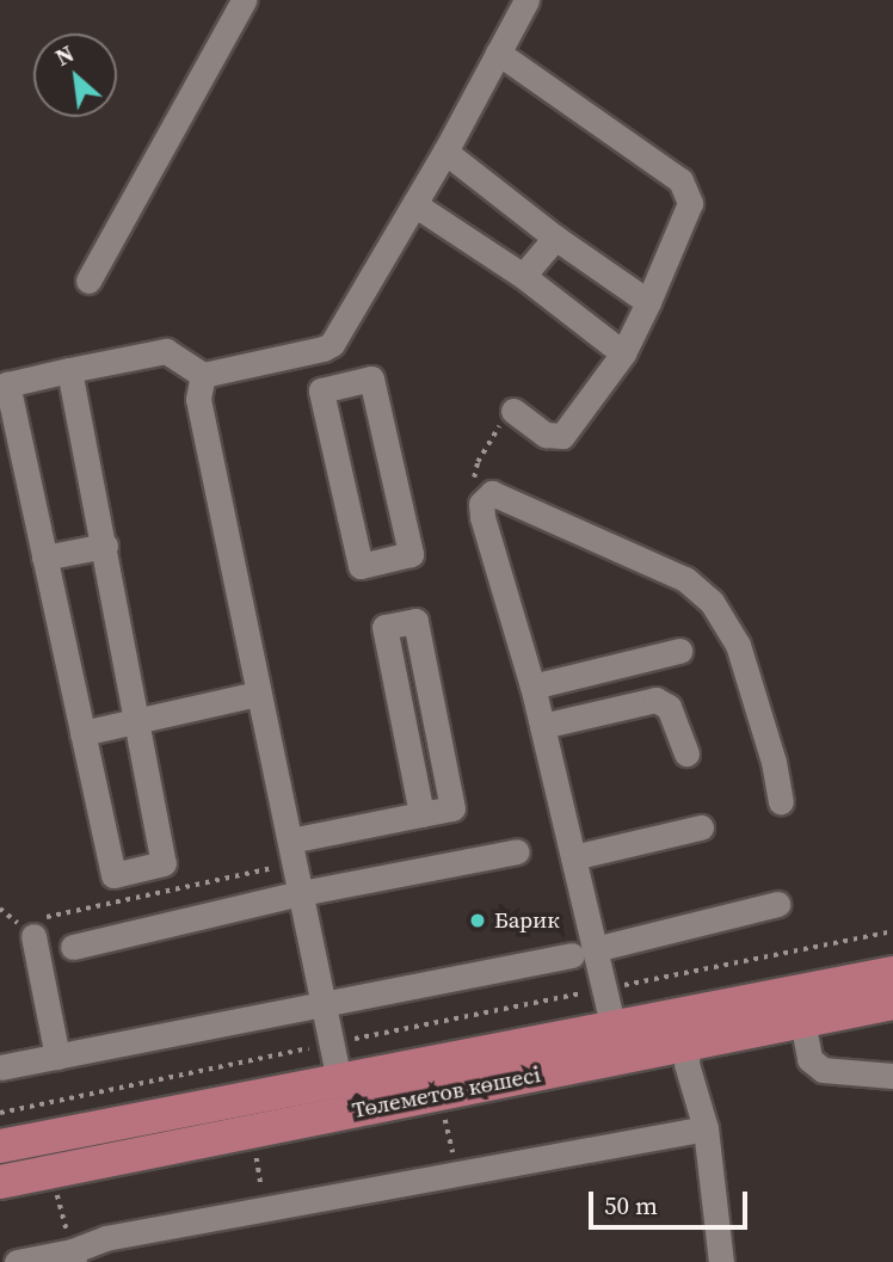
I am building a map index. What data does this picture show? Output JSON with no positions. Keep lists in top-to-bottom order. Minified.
{"streets":{"main road":["Төлеметов көшесі"]},"places":["Барик"],"scale_bar":"50 m","north":"top left"}
